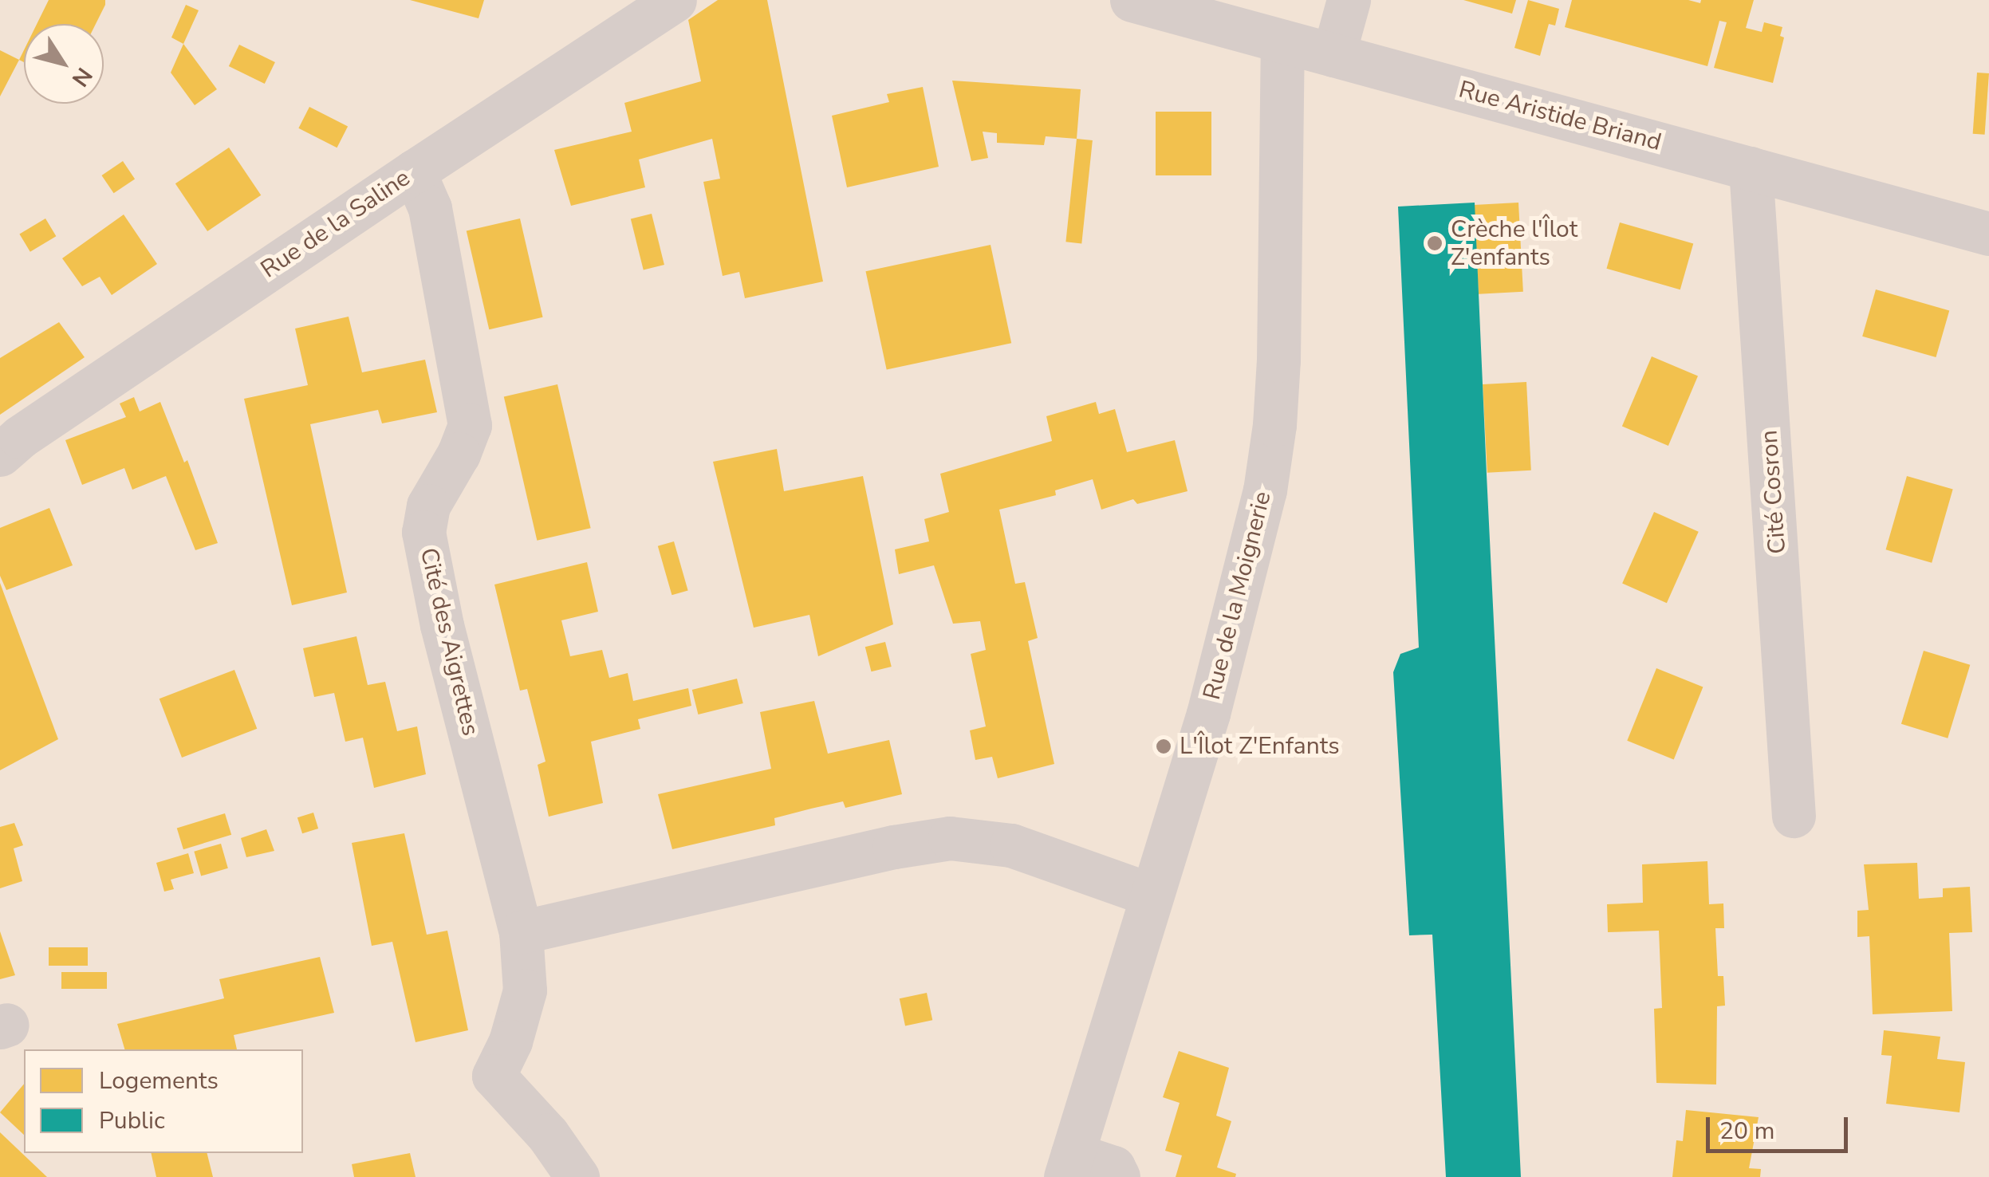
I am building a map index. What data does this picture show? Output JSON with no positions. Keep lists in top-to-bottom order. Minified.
{"streets":{"street":["Rue Aristide Briand","Rue de la Saline","Cité Cosron","Rue de la Moignerie","Cité des Aigrettes"]},"crossings":[["Rue Aristide Briand","Cité Cosron"],["Rue Aristide Briand","Rue de la Moignerie"],["Rue de la Saline","Cité des Aigrettes"]],"places":["Crèche l'Îlot Z'enfants","L'Îlot Z'Enfants"],"legend":["Logements","Public"],"scale_bar":"20 m","north":"bottom right"}
